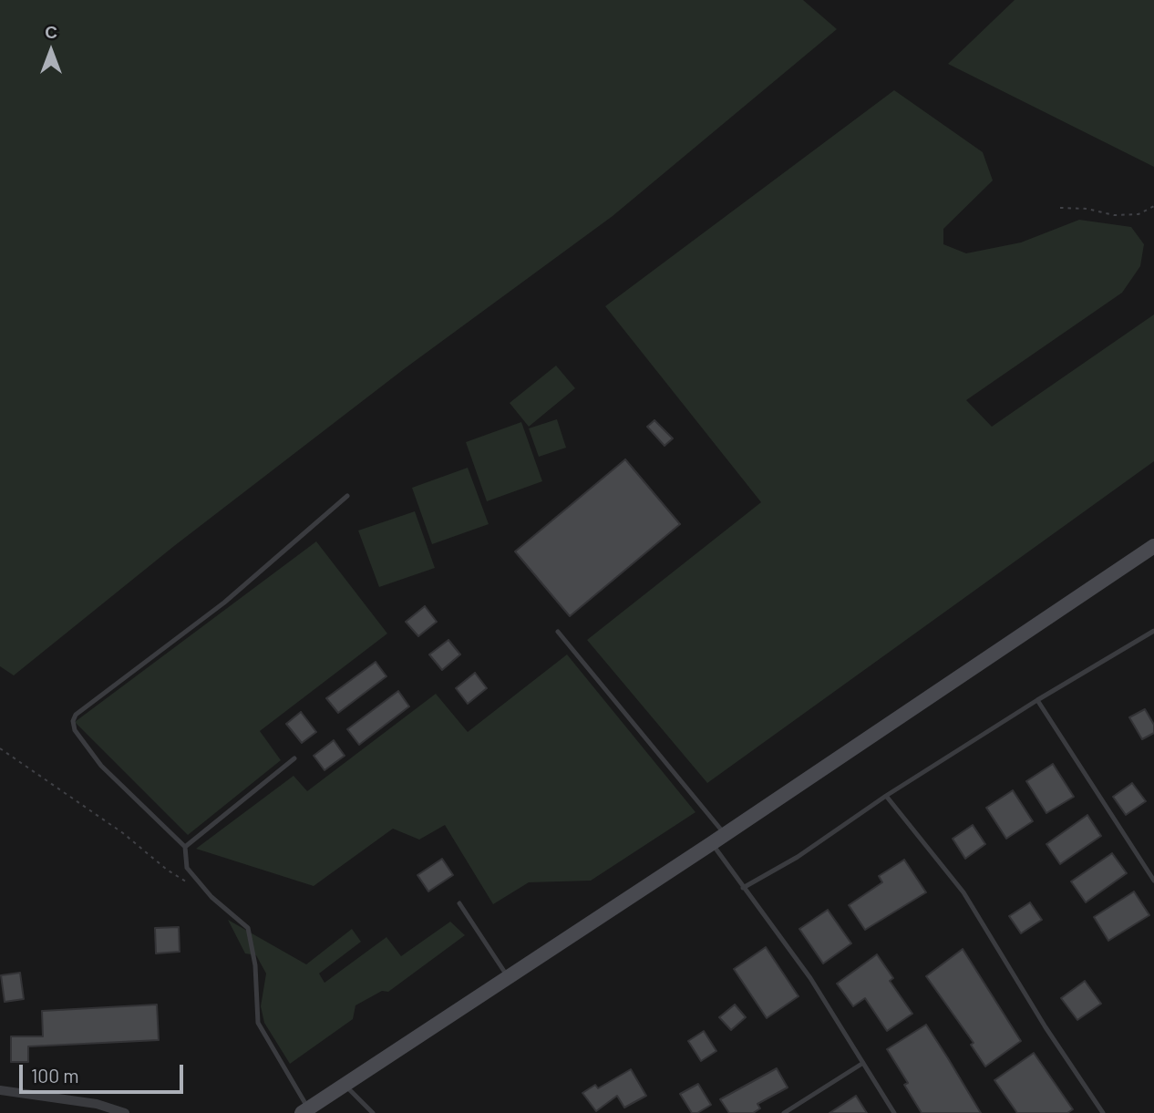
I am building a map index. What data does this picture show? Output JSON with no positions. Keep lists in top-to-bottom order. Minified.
{"scale_bar":"100 m","north":"top"}
